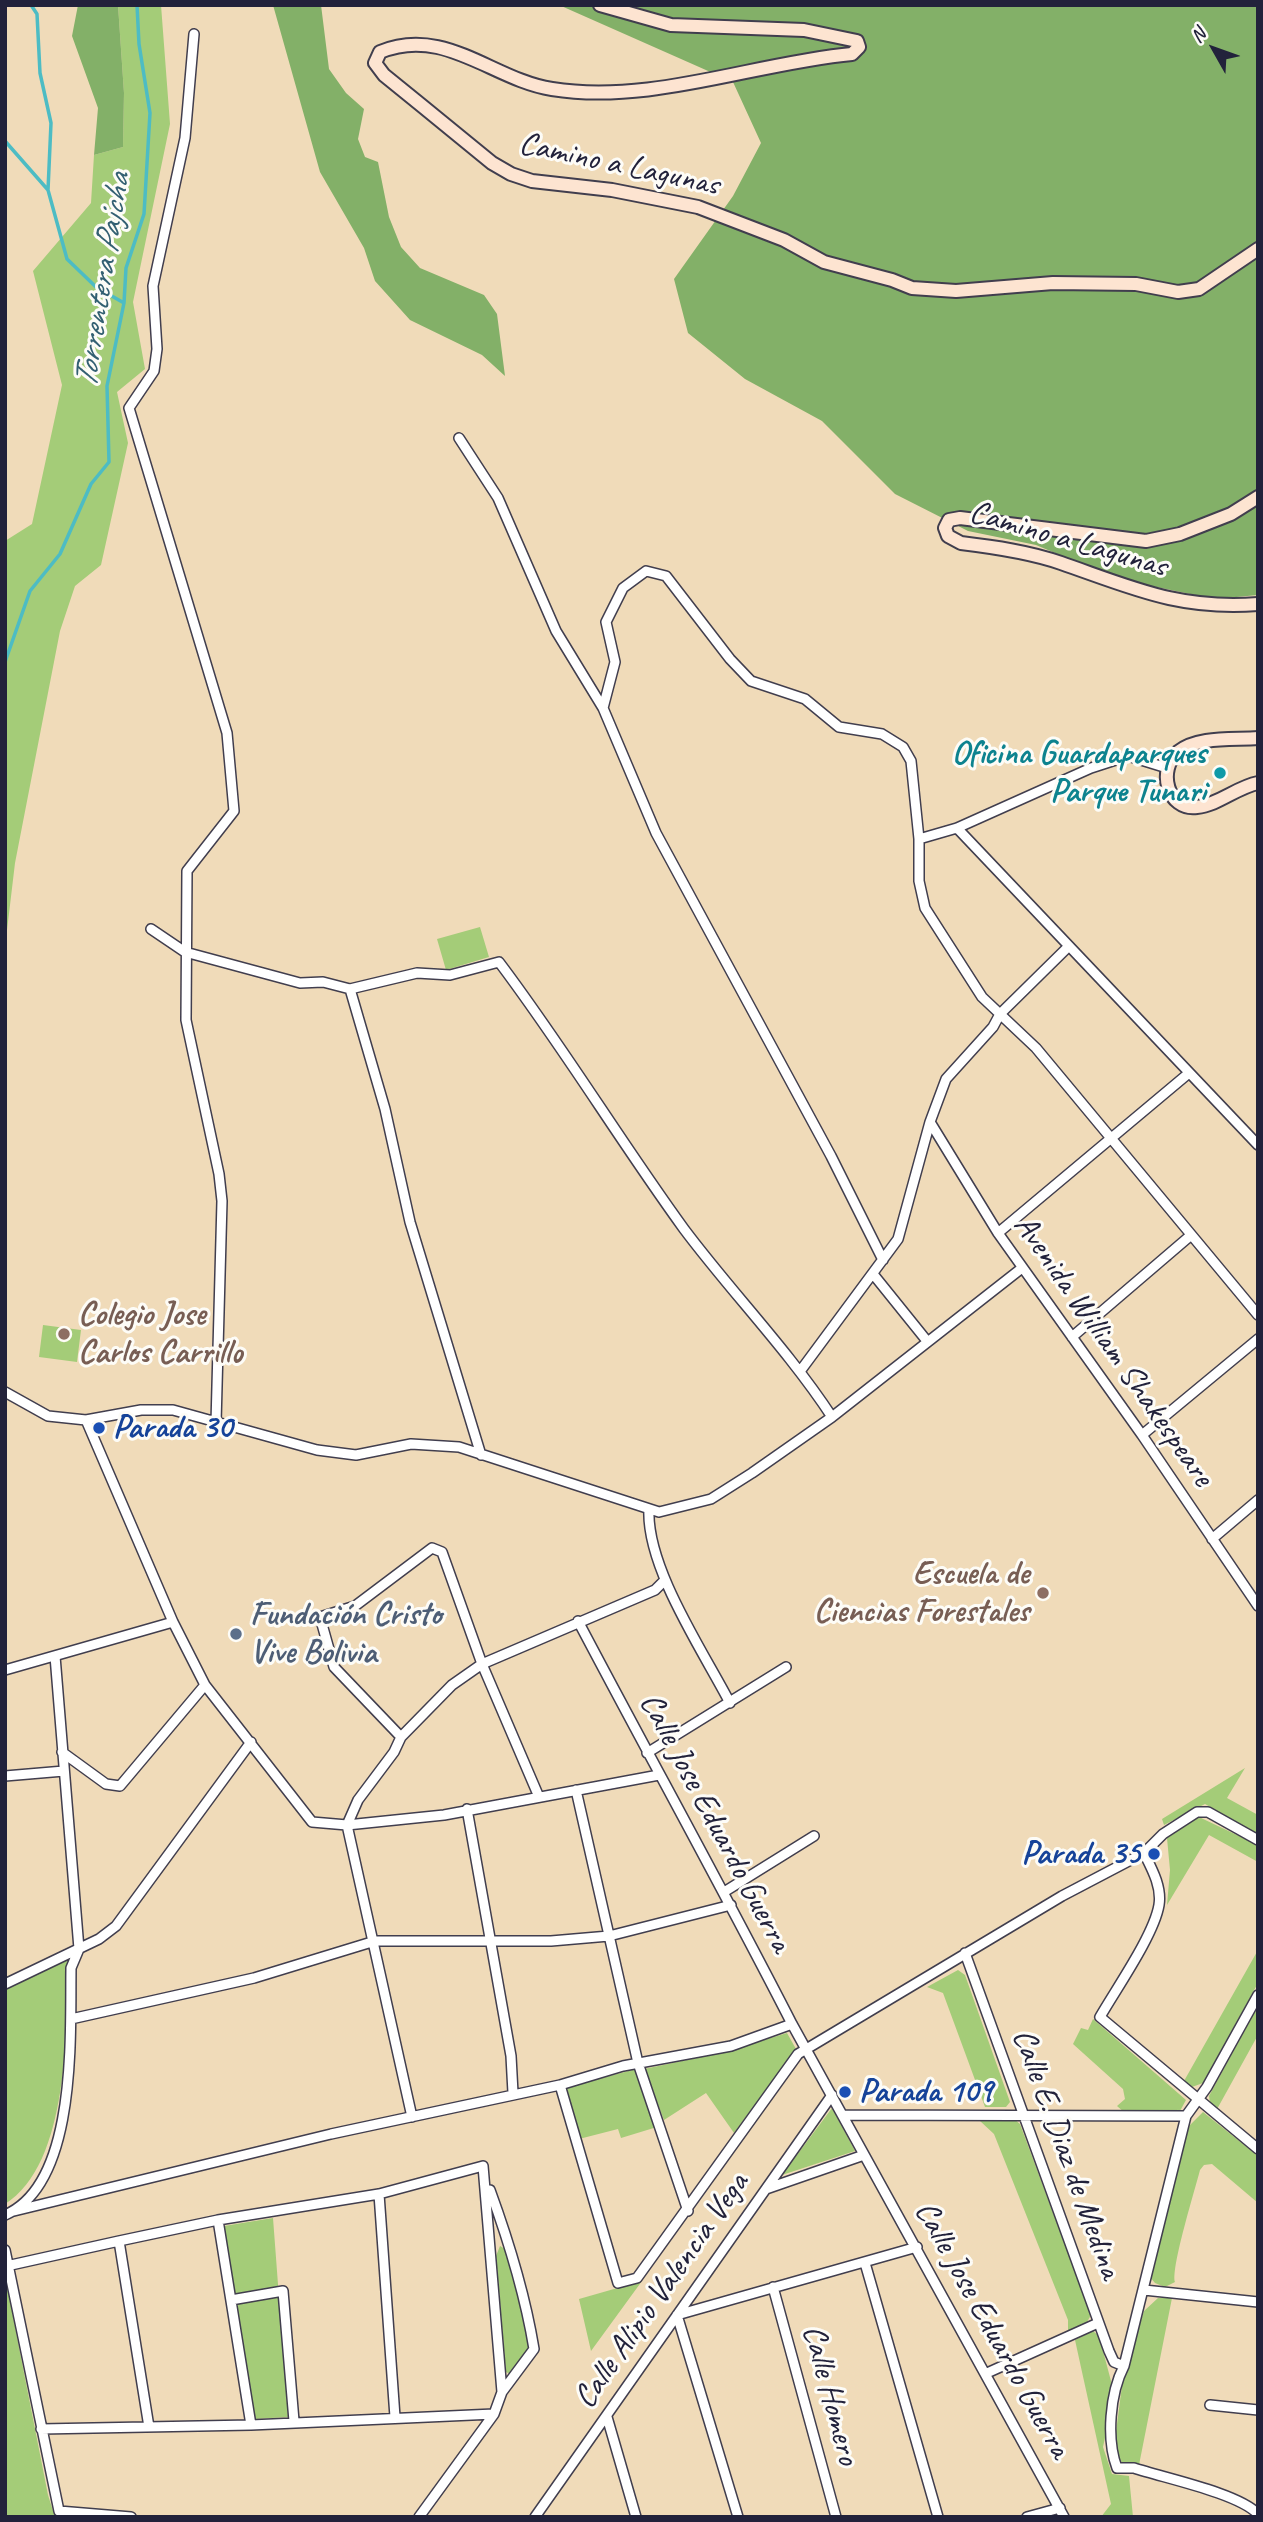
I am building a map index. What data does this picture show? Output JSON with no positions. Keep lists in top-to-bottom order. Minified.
{"streets":{"street":["Camino a Lagunas","Avenida William Shakespeare","Calle Jose Eduardo Guerra","Calle E. Diaz de Medina","Calle Alipio Valencia Vega","Calle Homero"]},"crossings":[["Calle Jose Eduardo Guerra","Calle Alipio Valencia Vega"]],"water":["Torrentera Pajcha"],"places":["Oficina Guardaparques Parque Tunari","Colegio Jose Carlos Carrillo","Parada 30","Escuela de Ciencias Forestales","Fundación Cristo Vive Bolivia","Parada 35","Parada 109"],"north":"top left"}
